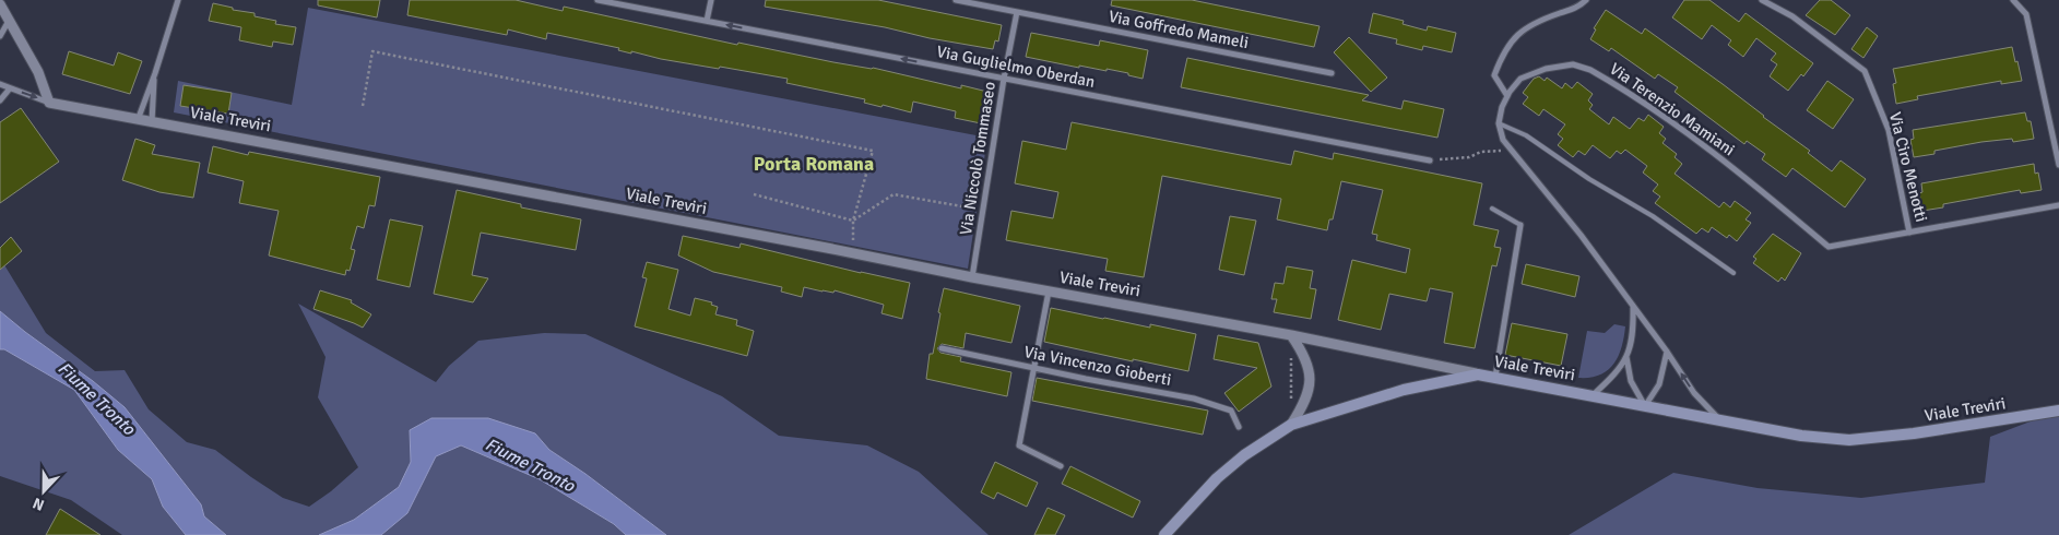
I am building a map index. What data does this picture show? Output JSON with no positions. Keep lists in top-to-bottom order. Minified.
{"streets":{"main road":["Viale Treviri"],"street":["Via Goffredo Mameli","Via Guglielmo Oberdan","Via Terenzio Mamiani","Via Niccolò Tommaseo","Via Ciro Menotti","Via Vincenzo Gioberti"]},"crossings":[["Via Goffredo Mameli","Via Niccolò Tommaseo"],["Via Guglielmo Oberdan","Via Niccolò Tommaseo"],["Via Terenzio Mamiani","Via Ciro Menotti"],["Viale Treviri","Via Niccolò Tommaseo"]],"one_way":["Via Guglielmo Oberdan"],"districts":["Porta Romana"],"water":["Fiume Tronto"],"north":"bottom"}
